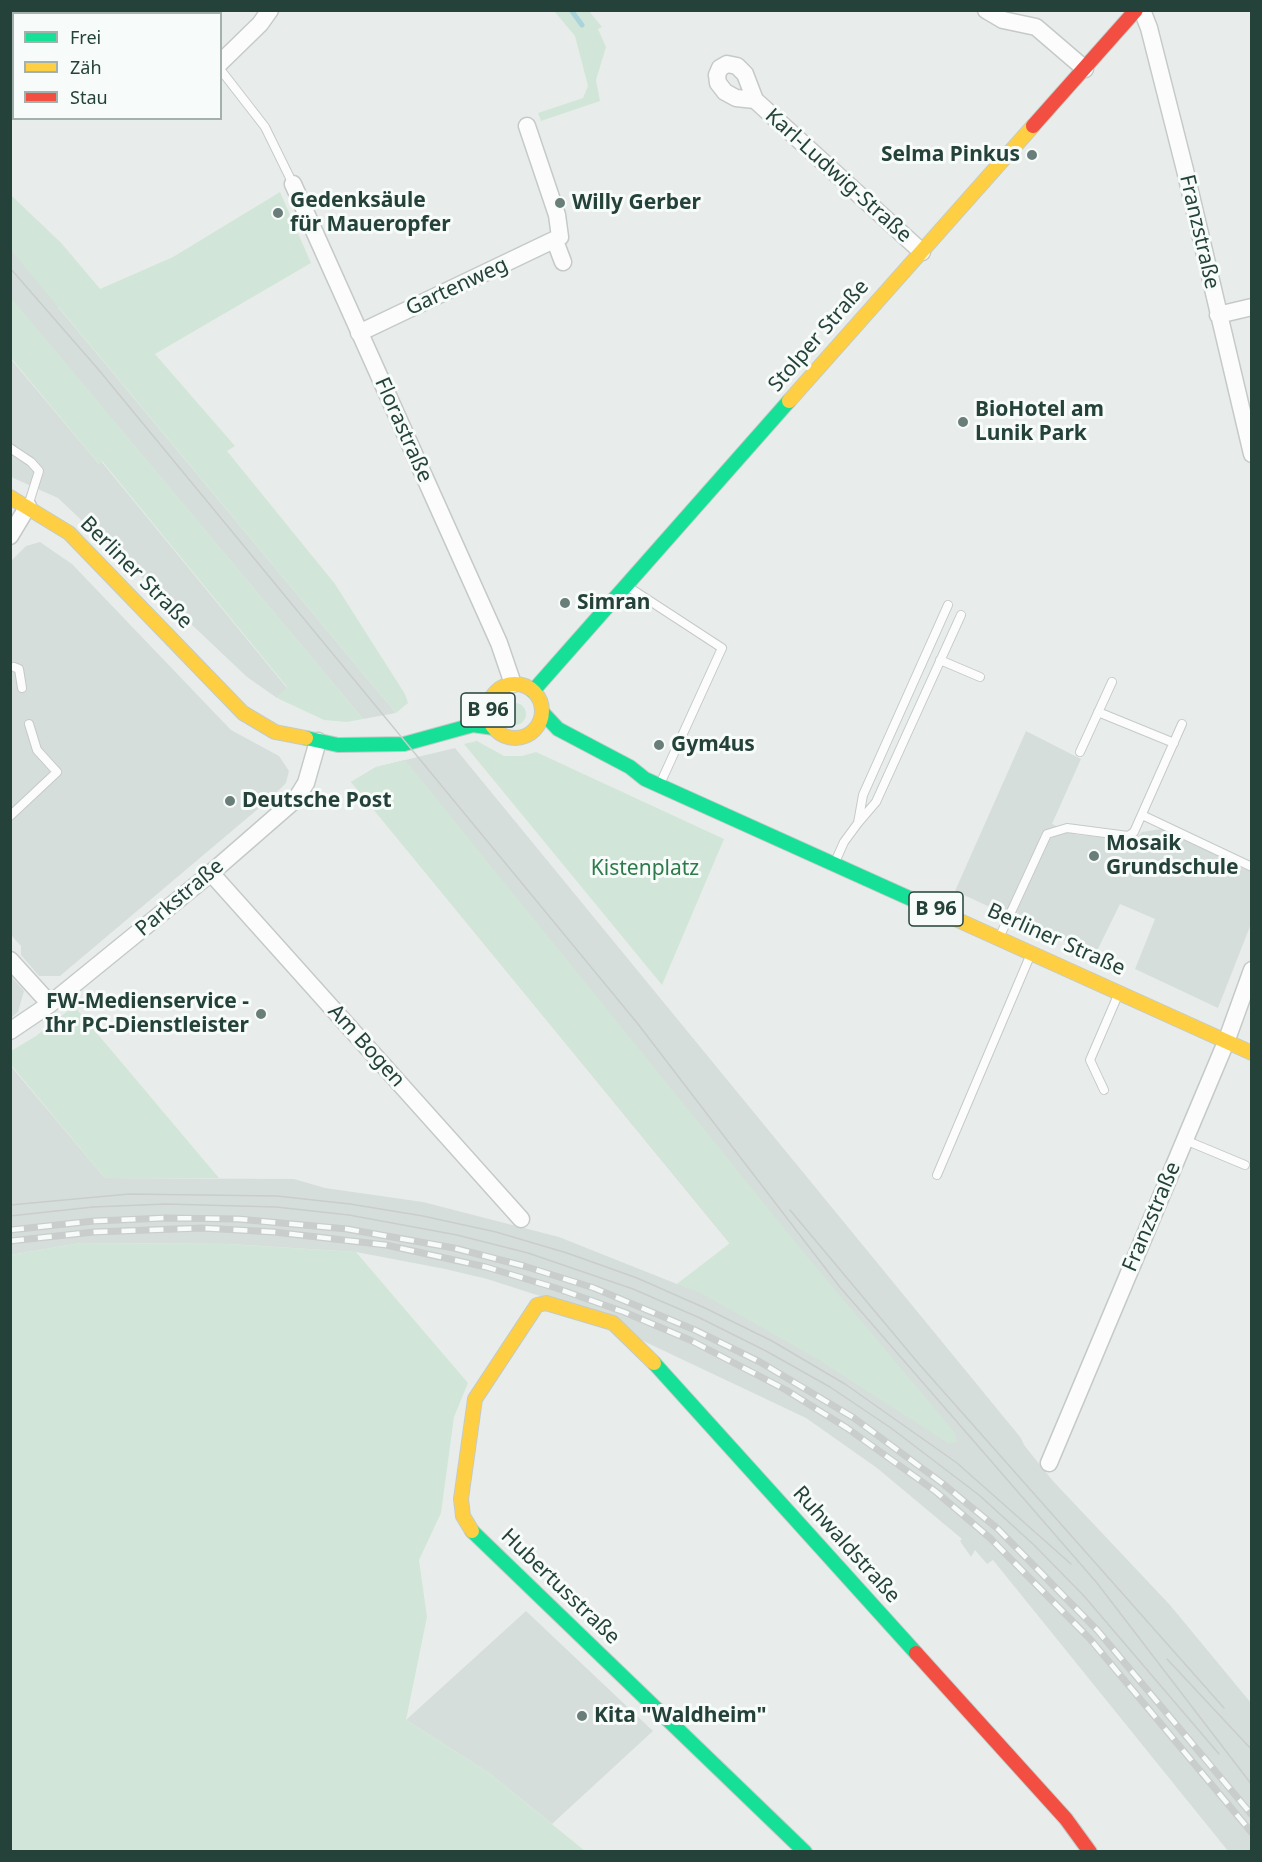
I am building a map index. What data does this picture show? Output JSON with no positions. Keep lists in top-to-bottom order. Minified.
{"streets":{"main road":["Stolper Straße","Berliner Straße","B 96","Ruhwaldstraße","Hubertusstraße"],"street":["Karl-Ludwig-Straße","Franzstraße","Gartenweg","Florastraße","Parkstraße","Am Bogen"]},"crossings":[["Karl-Ludwig-Straße","Stolper Straße"],["Franzstraße","Berliner Straße"],["Gartenweg","Florastraße"],["Stolper Straße","Florastraße"],["Stolper Straße","Berliner Straße"],["Stolper Straße","B 96"],["Florastraße","Berliner Straße"],["Florastraße","B 96"],["Berliner Straße","B 96"],["Berliner Straße","Parkstraße"],["Parkstraße","Am Bogen"],["Ruhwaldstraße","Hubertusstraße"]],"parks":["Kistenplatz"],"places":["Selma Pinkus","Willy Gerber","Gedenksäule für Maueropfer","BioHotel am Lunik Park","Simran","Gym4us","Deutsche Post","Mosaik Grundschule","FW-Medienservice - Ihr PC-Dienstleister","Kita \"Waldheim\""],"legend":["Frei","Zäh","Stau"]}
